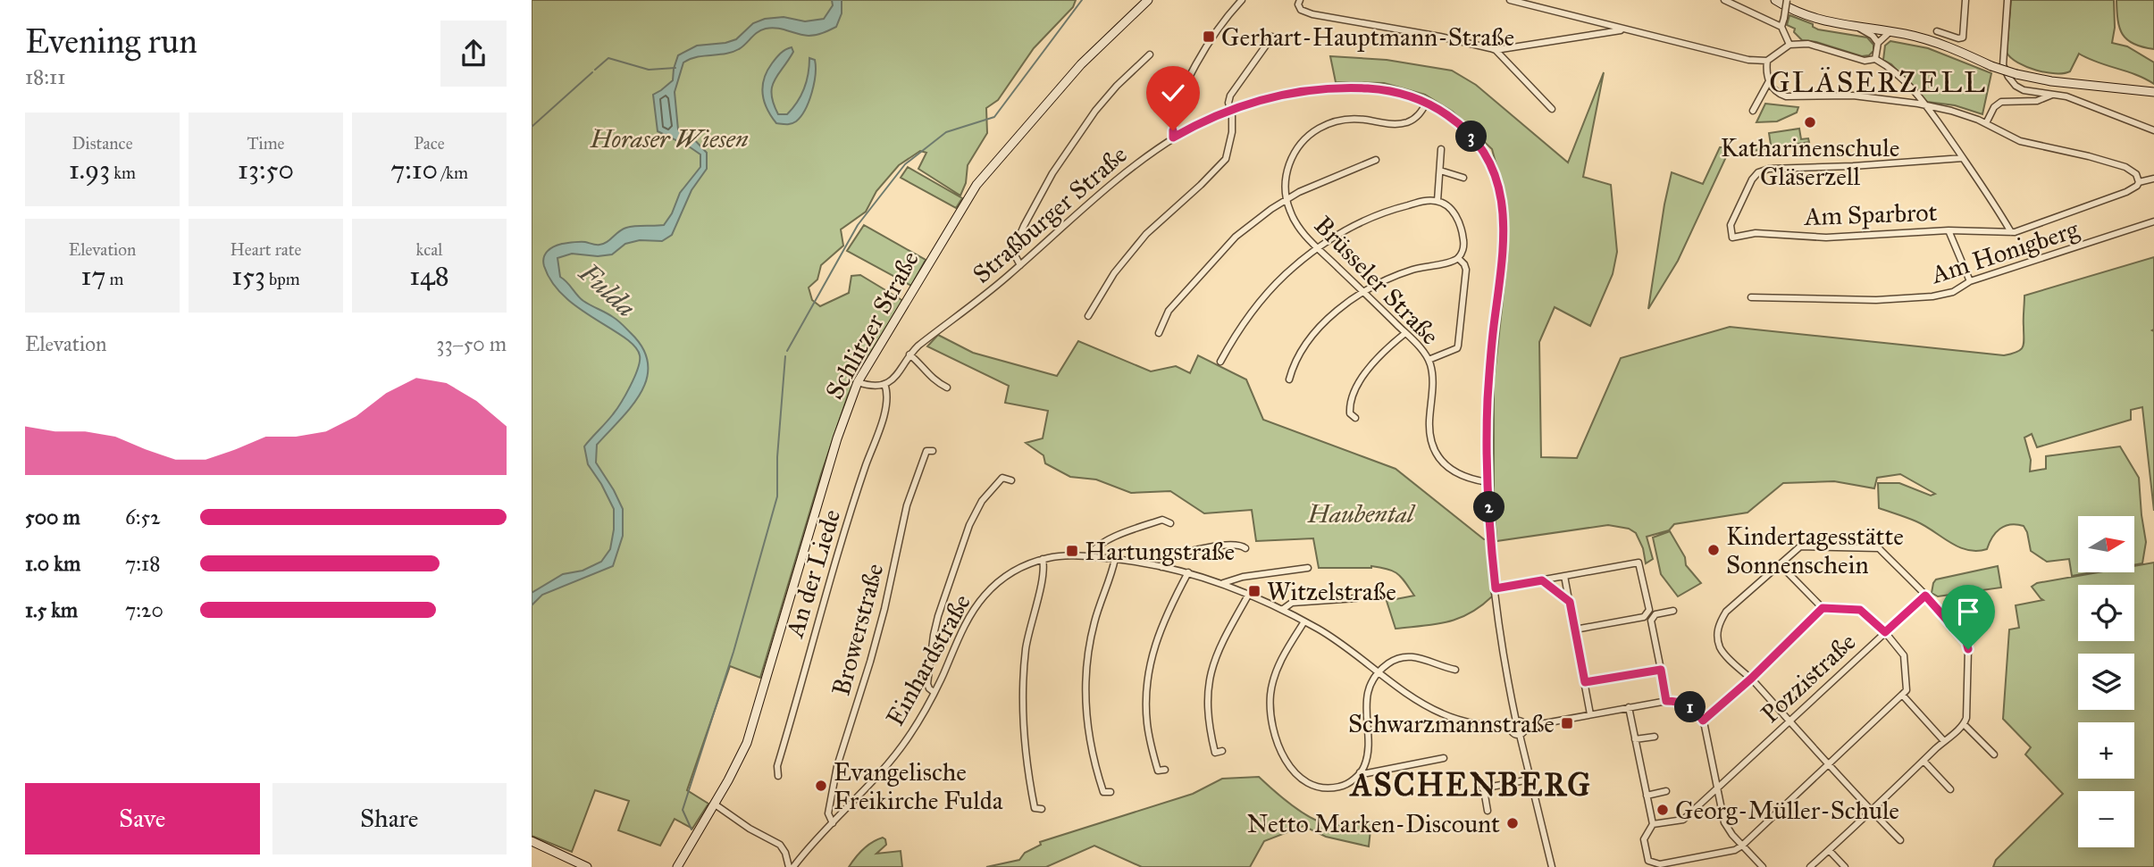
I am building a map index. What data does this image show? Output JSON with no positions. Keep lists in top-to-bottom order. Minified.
{"streets":{"main road":["Schlitzer Straße"],"street":["Straßburger Straße","Am Sparbrot","Am Honigberg","Brüsseler Straße","An der Liede","Browerstraße","Einhardstraße","Pozzistraße"]},"crossings":[["Straßburger Straße","Brüsseler Straße"],["Straßburger Straße","An der Liede"],["Straßburger Straße","Einhardstraße"],["Browerstraße","Einhardstraße"]],"districts":["GLÄSERZELL","ASCHENBERG"],"water":["Fulda"],"parks":["Horaser Wiesen","Haubental"],"places":{"transit":["Gerhart-Hauptmann-Straße","Hartungstraße","Witzelstraße","Schwarzmannstraße"],"other":["Katharinenschule Gläserzell","Kindertagesstätte Sonnenschein","Evangelische Freikirche Fulda","Georg-Müller-Schule","Netto Marken-Discount"]},"north":"right","page":{"heading":["Evening run","18:11"],"stats":[["Distance","1.93 km"],["Time","13:50"],["Pace","7:10 /km"],["Elevation","17 m"],["Heart rate","153 bpm"],["kcal","148"]],"pins":["3","2","1"],"chart":["Elevation","33–50 m"],"list":[{"name":"500 m","note":"6:52"},{"name":"1.0 km","note":"7:18"},{"name":"1.5 km","note":"7:20"}],"map_buttons":["+","−"],"buttons":["Save","Share"]}}
